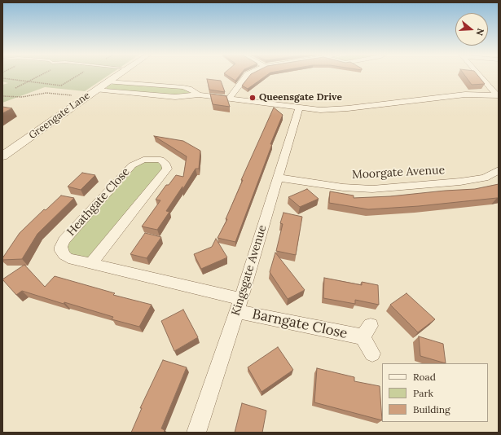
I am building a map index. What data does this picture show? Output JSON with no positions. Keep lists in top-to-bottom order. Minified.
{"streets":{"street":["Greengate Lane","Moorgate Avenue","Heathgate Close","Kingsgate Avenue","Barngate Close"]},"crossings":[["Moorgate Avenue","Kingsgate Avenue"],["Heathgate Close","Kingsgate Avenue"],["Heathgate Close","Barngate Close"],["Kingsgate Avenue","Barngate Close"]],"places":["Queensgate Drive"],"legend":["Road","Park","Building"],"north":"right"}
